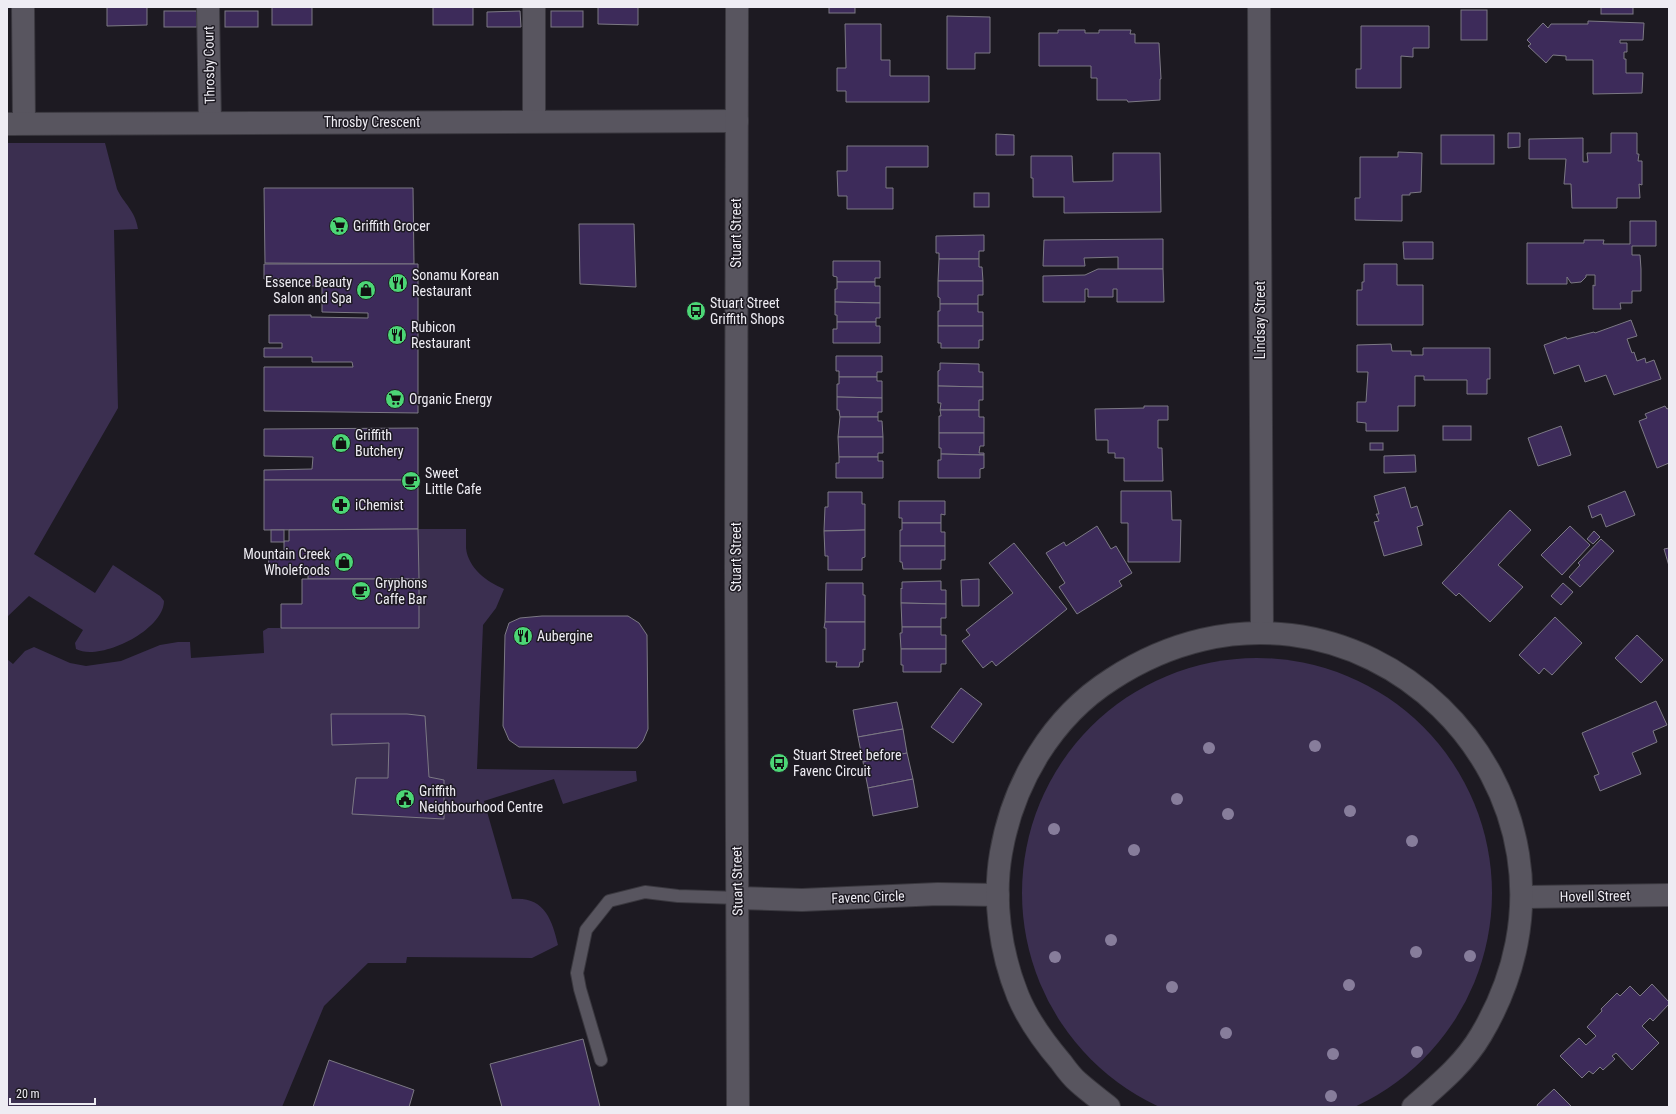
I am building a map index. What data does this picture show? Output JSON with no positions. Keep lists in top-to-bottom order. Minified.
{"streets":{"street":["Throsby Court","Throsby Crescent","Stuart Street","Lindsay Street","Hovell Street","Favenc Circle"]},"crossings":[["Throsby Court","Throsby Crescent"],["Throsby Crescent","Stuart Street"],["Stuart Street","Favenc Circle"]],"places":{"supermarket":["Griffith Grocer","Organic Energy"],"restaurant":["Sonamu Korean Restaurant","Rubicon Restaurant","Aubergine"],"shop":["Essence Beauty Salon and Spa","Griffith Butchery","Mountain Creek Wholefoods"],"bus stop":["Stuart Street Griffith Shops","Stuart Street before Favenc Circuit"],"cafe":["Sweet Little Cafe","Gryphons Caffe Bar"],"pharmacy":["iChemist"],"public building":["Griffith Neighbourhood Centre"]},"scale_bar":"20 m"}
